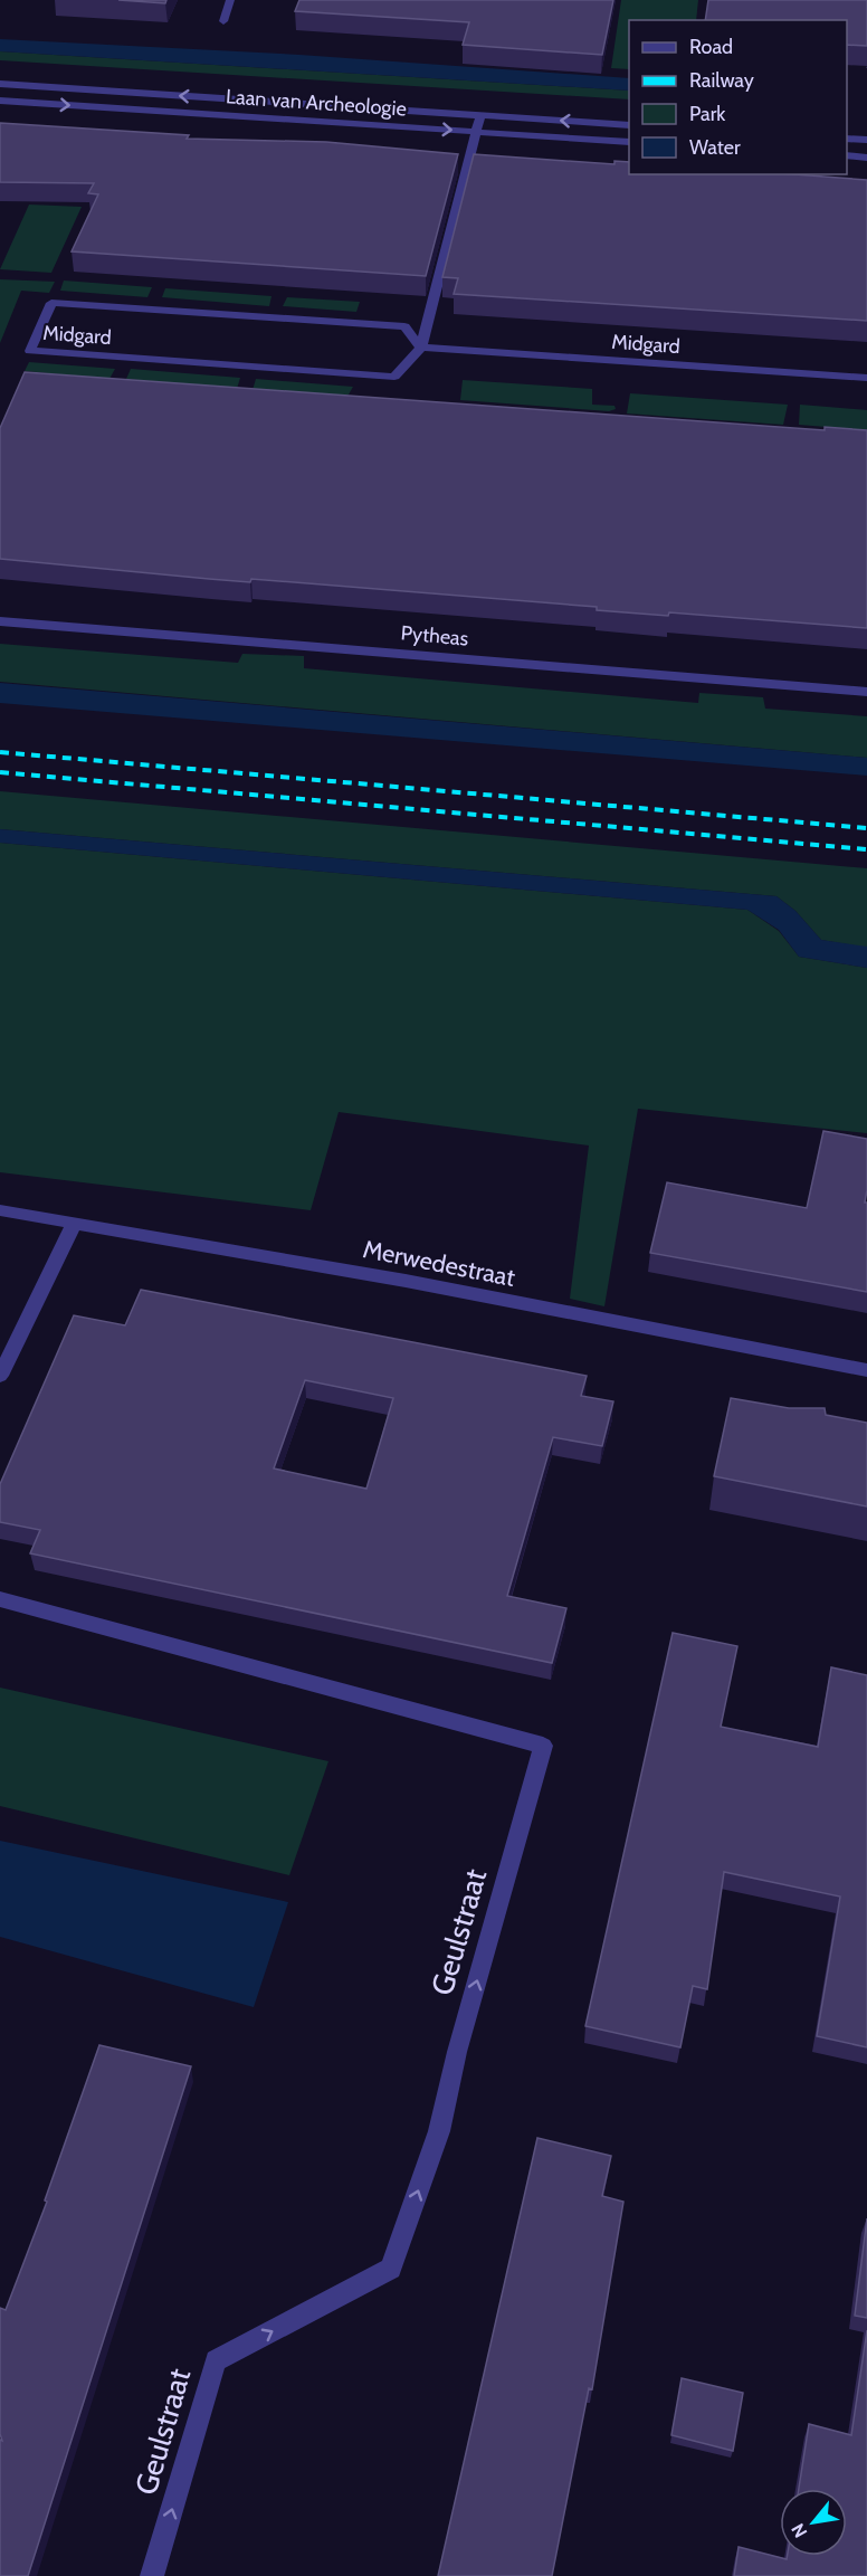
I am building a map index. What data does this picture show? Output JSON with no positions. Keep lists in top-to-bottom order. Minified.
{"streets":{"street":["Laan van Archeologie","Midgard","Pytheas","Merwedestraat","Geulstraat"]},"crossings":[["Laan van Archeologie","Midgard"]],"legend":["Road","Railway","Park","Water"],"north":"bottom left"}
